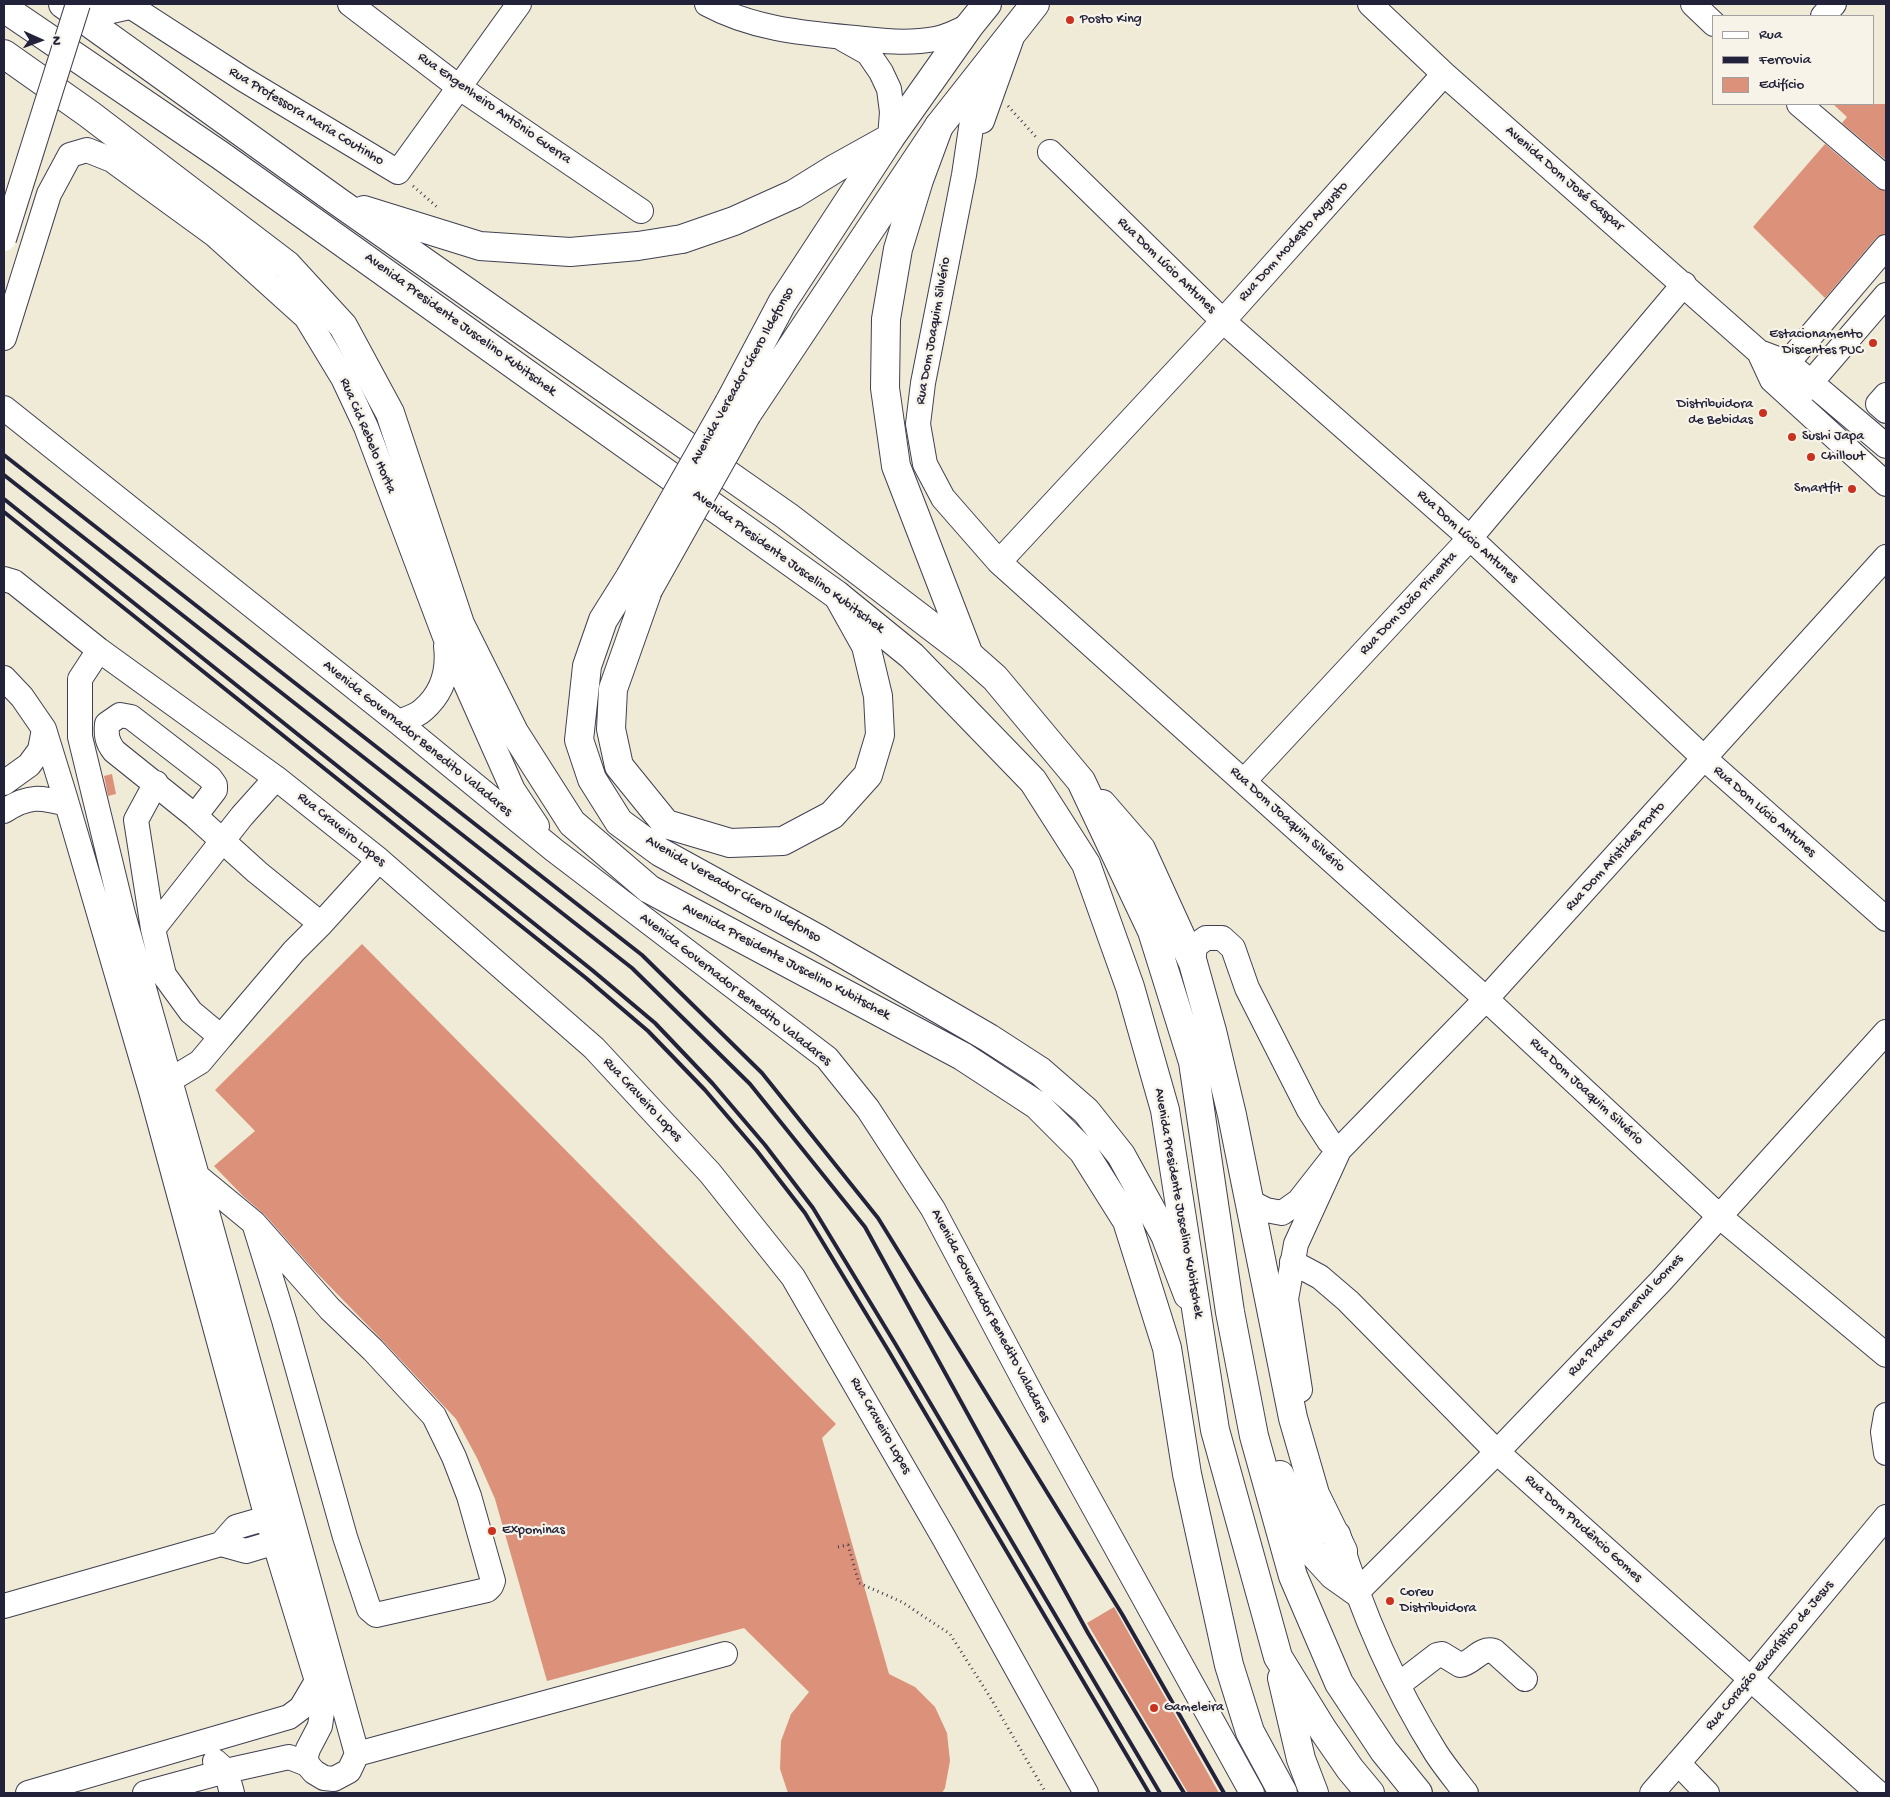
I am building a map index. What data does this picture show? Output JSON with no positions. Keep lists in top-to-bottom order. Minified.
{"streets":{"main road":["Avenida Presidente Juscelino Kubitschek","Avenida Vereador Cícero Ildefonso"],"street":["Rua Engenheiro Antônio Guerra","Rua Professora Maria Coutinho","Avenida Dom José Gaspar","Rua Dom Modesto Augusto","Rua Dom Lúcio Antunes","Rua Dom Joaquim Silvério","Rua Cid Rebelo Horta","Rua Dom João Pimenta","Avenida Governador Benedito Valadares","Rua Craveiro Lopes","Rua Dom Aristides Porto","Rua Padre Demerval Gomes","Rua Dom Prudêncio Gomes","Rua Coração Eucarístico de Jesus"]},"crossings":[["Rua Engenheiro Antônio Guerra","Rua Professora Maria Coutinho"],["Avenida Dom José Gaspar","Rua Dom Modesto Augusto"],["Avenida Dom José Gaspar","Rua Dom João Pimenta"],["Rua Dom Modesto Augusto","Rua Dom Lúcio Antunes"],["Rua Dom Modesto Augusto","Rua Dom Joaquim Silvério"],["Rua Dom Lúcio Antunes","Rua Dom João Pimenta"],["Rua Dom Lúcio Antunes","Rua Dom Aristides Porto"],["Avenida Presidente Juscelino Kubitschek","Avenida Vereador Cícero Ildefonso"],["Rua Dom Joaquim Silvério","Avenida Vereador Cícero Ildefonso"],["Rua Dom Joaquim Silvério","Rua Dom João Pimenta"],["Rua Dom Joaquim Silvério","Rua Dom Aristides Porto"],["Rua Dom Joaquim Silvério","Rua Padre Demerval Gomes"],["Rua Cid Rebelo Horta","Avenida Governador Benedito Valadares"],["Rua Dom Aristides Porto","Rua Dom Prudêncio Gomes"],["Rua Padre Demerval Gomes","Rua Dom Prudêncio Gomes"],["Rua Dom Prudêncio Gomes","Rua Coração Eucarístico de Jesus"]],"places":["Posto King","Estacionamento Discentes PUC","Distribuidora de Bebidas","Sushi Japa","Chillout","Smartfit","Expominas","Coreu Distribuidora","Gameleira"],"legend":["Rua","Ferrovia","Edifício"],"north":"right"}
